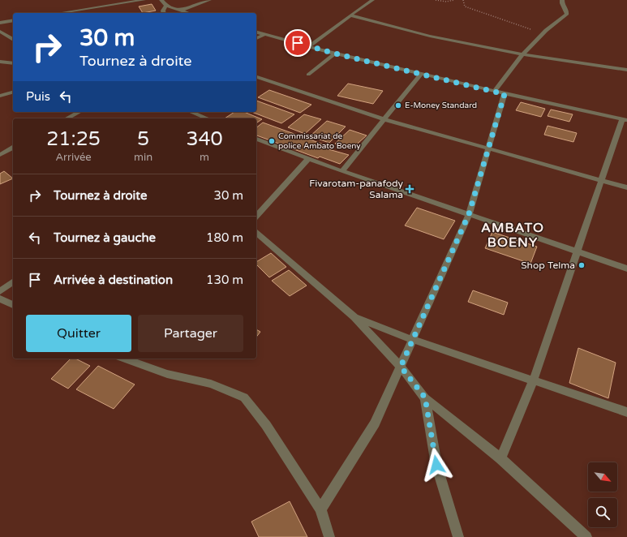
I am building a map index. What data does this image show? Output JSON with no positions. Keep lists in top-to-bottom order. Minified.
{"districts":["AMBATO BOENY"],"places":{"other":["E-Money Standard","Commissariat de police Ambato Boeny","Shop Telma"],"health":["Fivarotam-panafody Salama"]},"north":"bottom right","page":{"turn":["30 m","Tournez à droite"],"then":"Puis","eta":["21:25","Arrivée","5","min","340","m"],"list":[{"name":"Tournez à droite","value":"30 m"},{"name":"Tournez à gauche","value":"180 m"},{"name":"Arrivée à destination","value":"130 m"}],"buttons":["Quitter","Partager"]}}
